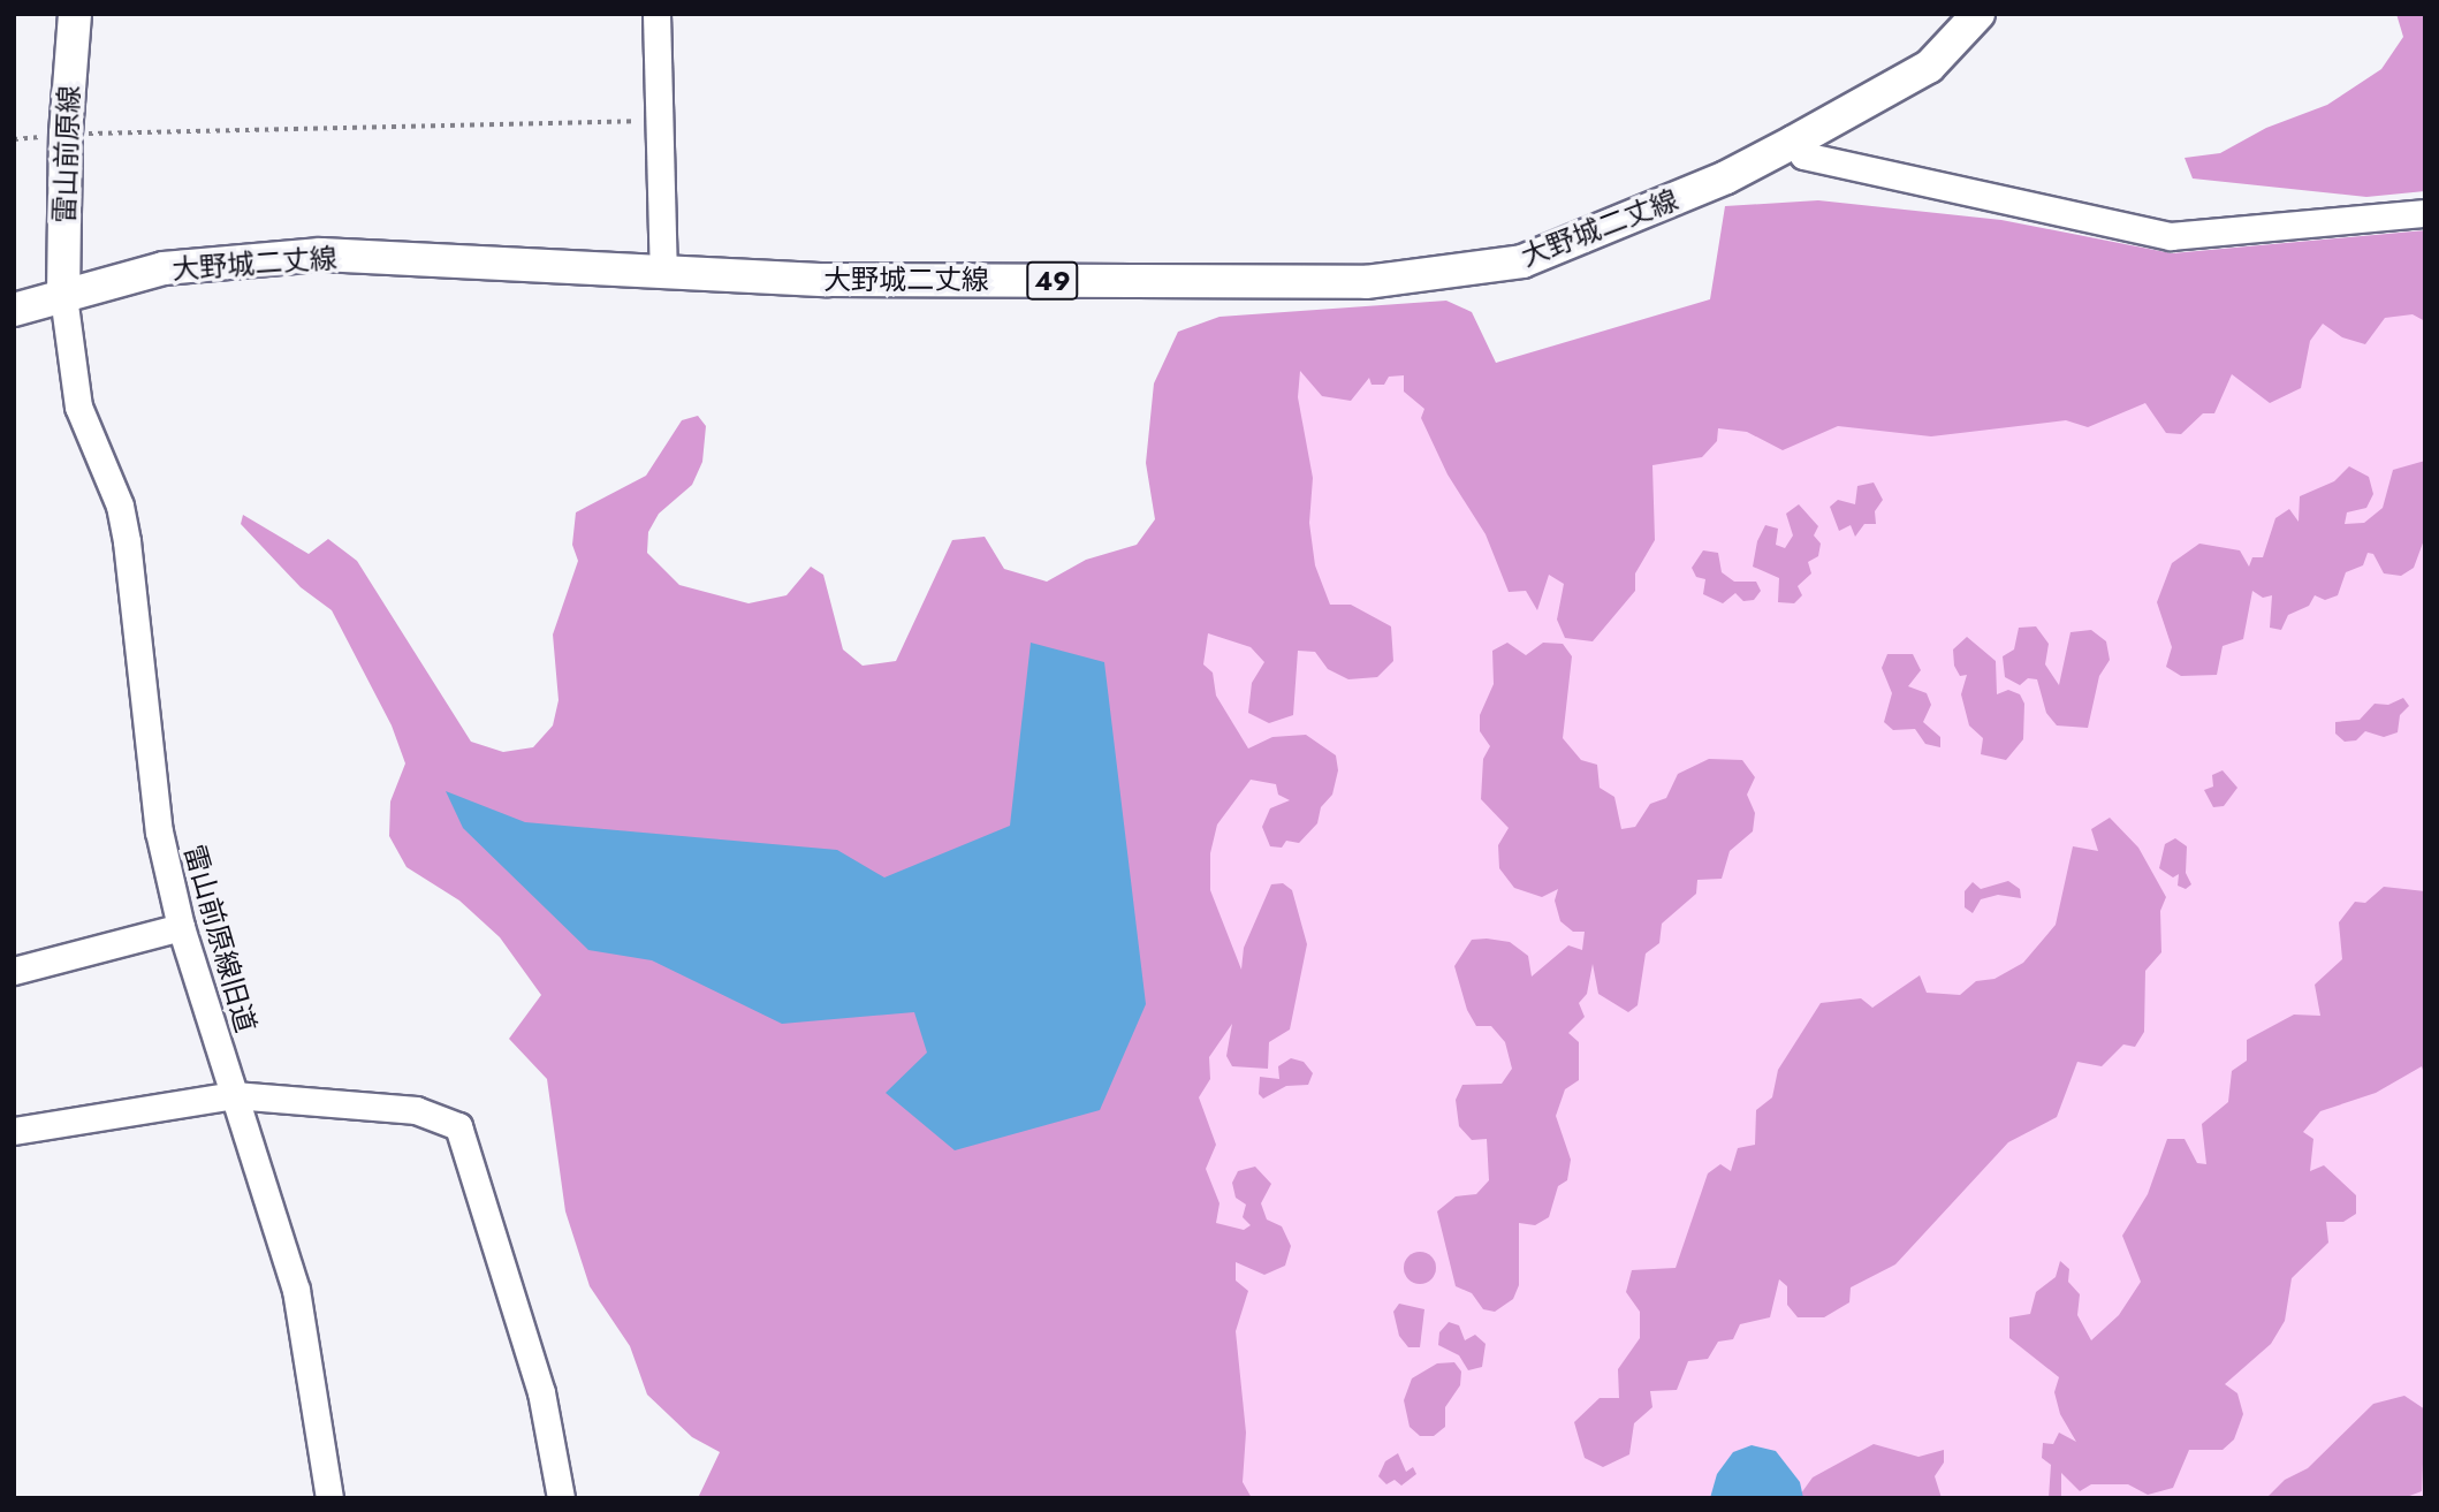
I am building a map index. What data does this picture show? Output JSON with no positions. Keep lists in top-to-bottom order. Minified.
{"streets":{"main road":["雷山前原線","大野城二丈線","49"],"street":["雷山前原線旧道"]},"crossings":[["雷山前原線","大野城二丈線"],["雷山前原線","雷山前原線旧道"],["大野城二丈線","雷山前原線旧道"]]}
